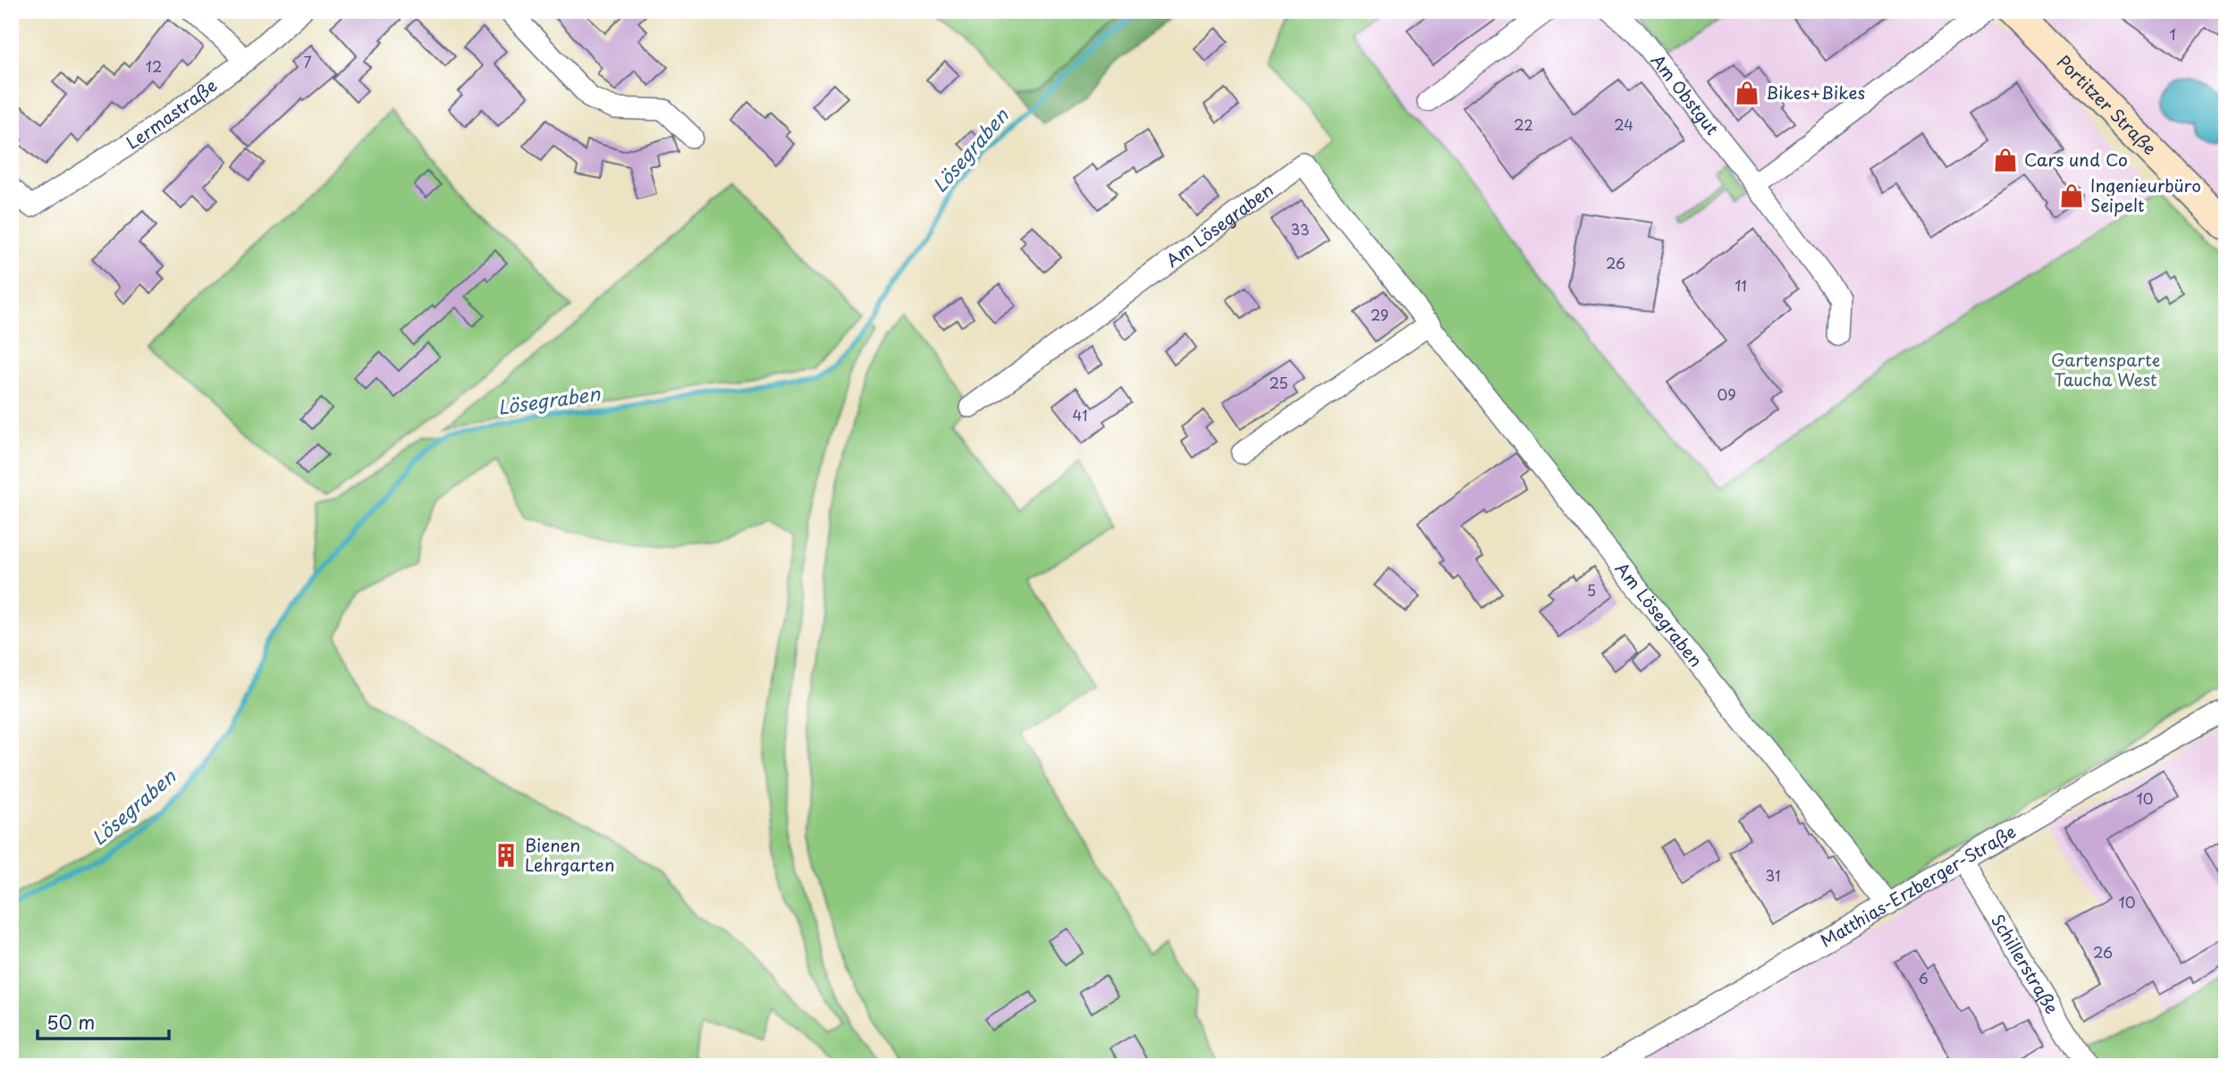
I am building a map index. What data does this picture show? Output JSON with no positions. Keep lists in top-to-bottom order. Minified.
{"streets":{"main road":["Portitzer Straße"],"street":["Am Obstgut","Lermastraße","Am Lösegraben","Matthias-Erzberger-Straße","Schillerstraße"]},"crossings":[["Am Lösegraben","Matthias-Erzberger-Straße"],["Matthias-Erzberger-Straße","Schillerstraße"]],"water":["Lösegraben"],"parks":["Gartensparte Taucha West"],"places":{"shop":["Bikes+Bikes","Cars und Co","Ingenieurbüro Seipelt"],"building":["Bienen Lehrgarten"]},"house_numbers":["1","7","12","22","24","33","26","11","29","25","09","41","5","10","31","10","26","6"],"scale_bar":"50 m"}
